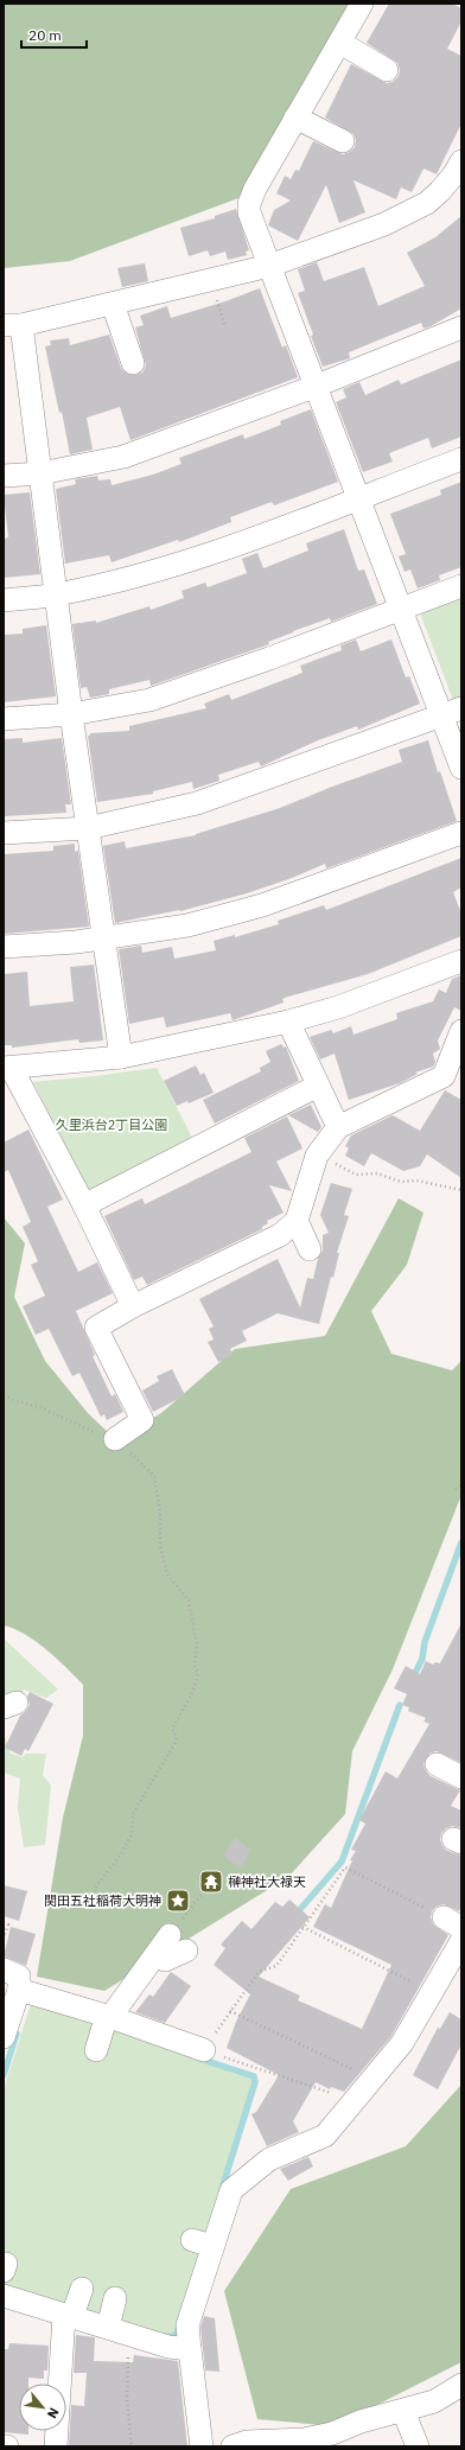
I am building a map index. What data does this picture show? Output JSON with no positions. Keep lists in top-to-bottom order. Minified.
{"parks":["久里浜台2丁目公園"],"places":{"temple":["榊神社大禄天"],"place":["関田五社稲荷大明神"]},"scale_bar":"20 m","north":"bottom right"}
